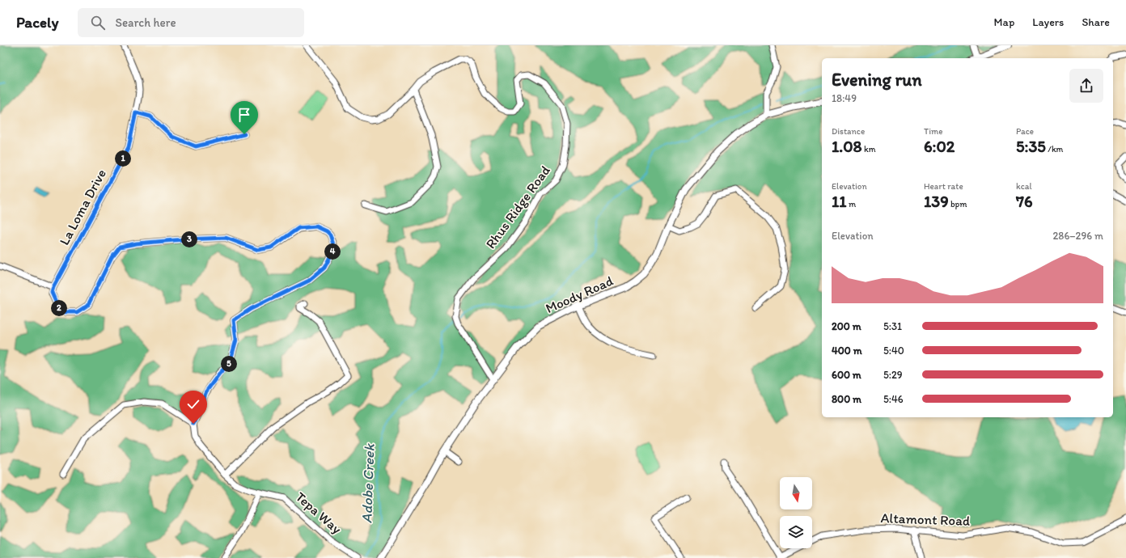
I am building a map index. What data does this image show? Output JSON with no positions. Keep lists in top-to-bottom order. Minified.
{"streets":{"street":["La Loma Drive","Rhus Ridge Road","Moody Road","Tepa Way","Altamont Road"]},"crossings":[["Rhus Ridge Road","Moody Road"]],"water":["Adobe Creek"],"north":"bottom","page":{"header":"Pacely","search":"Search here","nav":["Map","Layers","Share"],"heading":["Evening run","18:49"],"stats":[["Distance","1.08 km"],["Time","6:02"],["Pace","5:35 /km"],["Elevation","11 m"],["Heart rate","139 bpm"],["kcal","76"]],"pins":["1","3","4","2","5"],"chart":["Elevation","286–296 m"],"list":[{"name":"200 m","note":"5:31"},{"name":"400 m","note":"5:40"},{"name":"600 m","note":"5:29"},{"name":"800 m","note":"5:46"}]}}
